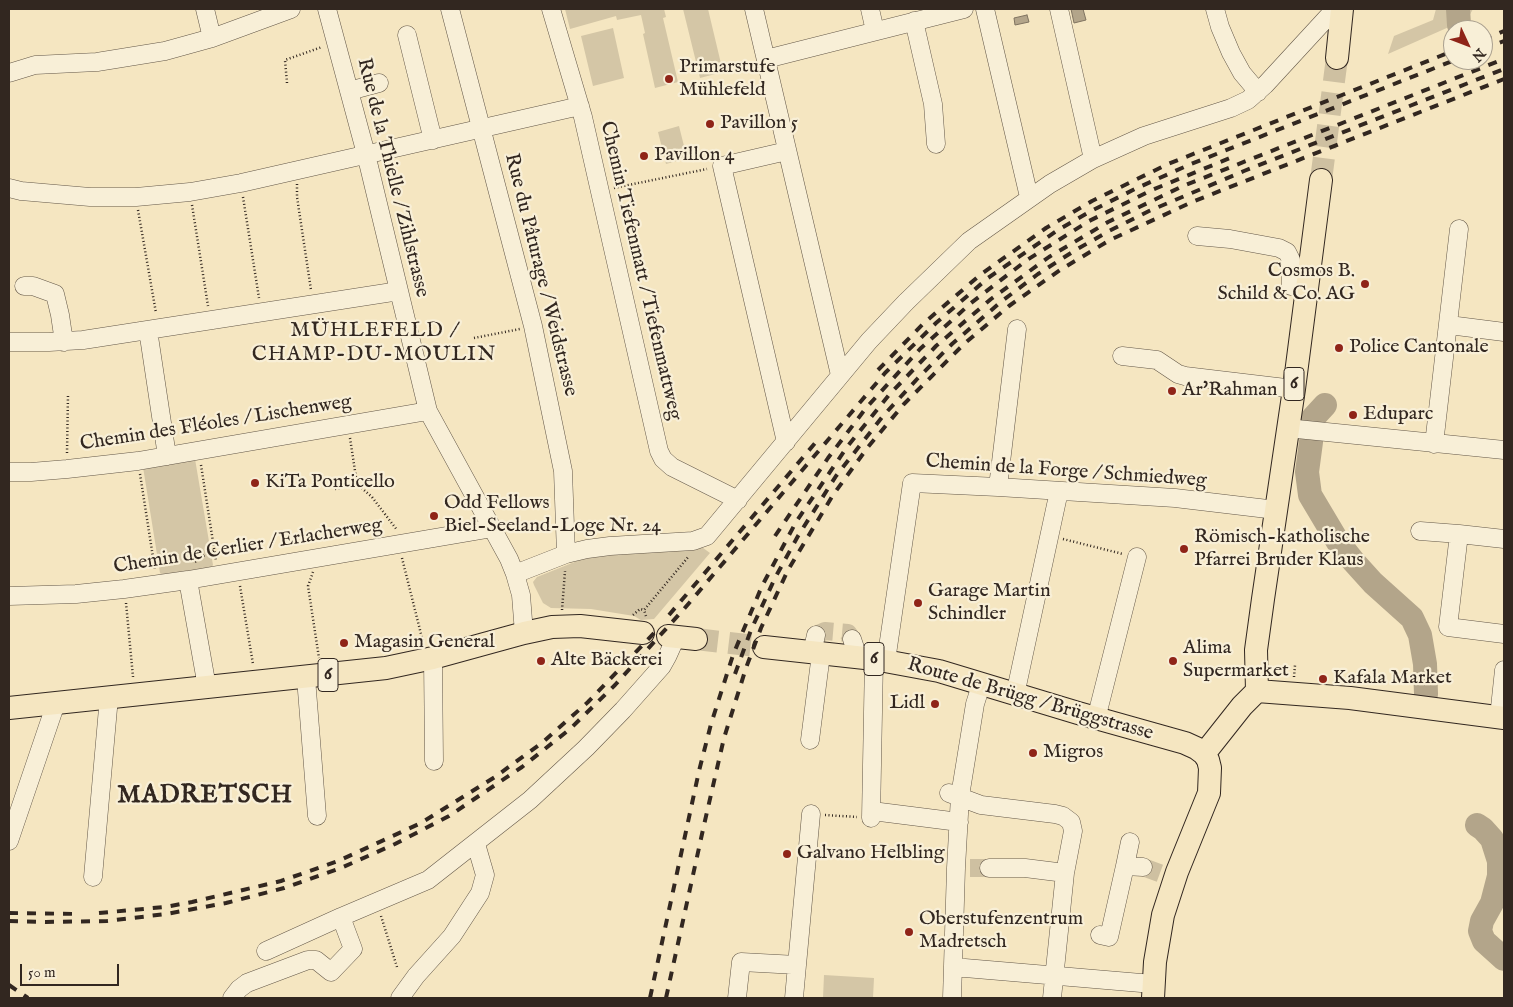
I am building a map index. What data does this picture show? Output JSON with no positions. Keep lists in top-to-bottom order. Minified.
{"streets":{"main road":["6","Route de Brügg / Brüggstrasse"],"street":["Rue de la Thielle / Zihlstrasse","Chemin Tiefenmatt / Tiefenmattweg","Rue du Pâturage / Weidstrasse","Chemin des Fléoles / Lischenweg","Chemin de la Forge / Schmiedweg","Chemin de Cerlier / Erlacherweg"]},"crossings":[["Rue de la Thielle / Zihlstrasse","6"],["Rue de la Thielle / Zihlstrasse","Chemin des Fléoles / Lischenweg"],["Rue de la Thielle / Zihlstrasse","Chemin de Cerlier / Erlacherweg"],["6","Chemin de la Forge / Schmiedweg"],["Chemin de la Forge / Schmiedweg","Route de Brügg / Brüggstrasse"]],"districts":["MÜHLEFELD / CHAMP-DU-MOULIN","MADRETSCH"],"places":["Primarstufe Mühlefeld","Pavillon 5","Pavillon 4","Cosmos B. Schild & Co. AG","Police Cantonale","Ar'Rahman","Eduparc","KiTa Ponticello","Odd Fellows Biel-Seeland-Loge Nr. 24","Römisch-katholische Pfarrei Bruder Klaus","Garage Martin Schindler","Magasin General","Alte Bäckerei","Alima Supermarket","Kafala Market","Lidl","Migros","Galvano Helbling","Oberstufenzentrum Madretsch"],"scale_bar":"50 m","north":"bottom right"}
